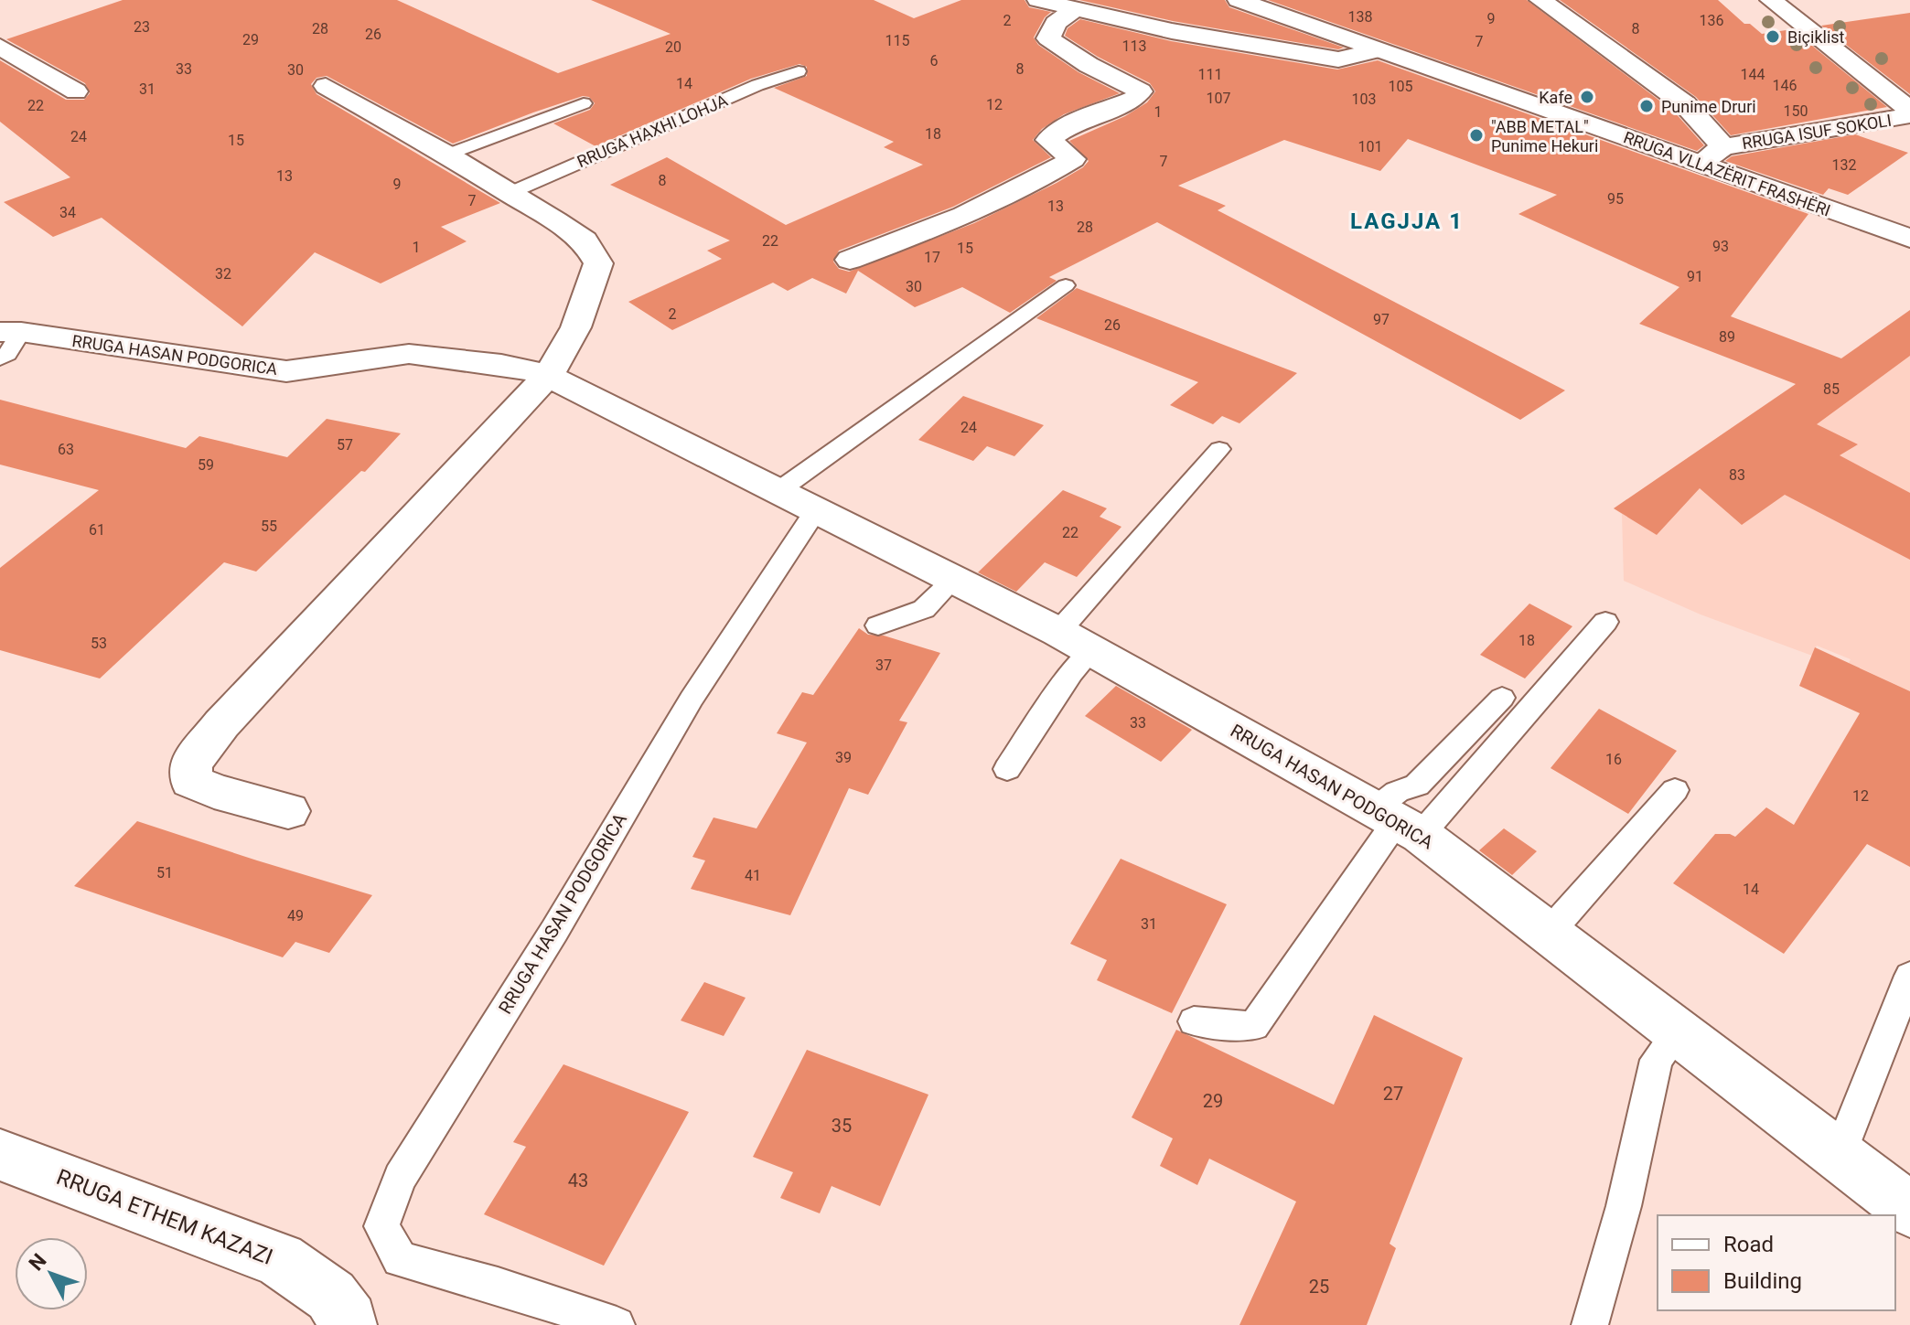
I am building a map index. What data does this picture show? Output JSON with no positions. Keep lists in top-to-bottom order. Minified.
{"streets":{"street":["RRUGA ISUF SOKOLI","RRUGA VLLAZËRIT FRASHËRI","RRUGA HASAN PODGORICA","RRUGA ETHEM KAZAZI"],"lane":["RRUGA HAXHI LOHJA"]},"districts":["LAGJJA 1"],"places":["Biçiklist","Kafe","Punime Druri","\"ABB METAL\" Punime Hekuri"],"house_numbers":["138","9","2","136","23","28","8","26","29","115","7","113","20","6","33","8","30","111","144","14","146","105","31","107","103","12","22","150","1","18","24","15","101","7","132","13","8","9","95","7","13","34","28","22","93","1","15","17","32","91","30","2","97","26","89","85","24","57","63","59","83","55","61","22","18","53","37","33","39","16","12","51","41","14","49","31","27","29","35","43","25"],"legend":["Road","Building"],"north":"top left"}
